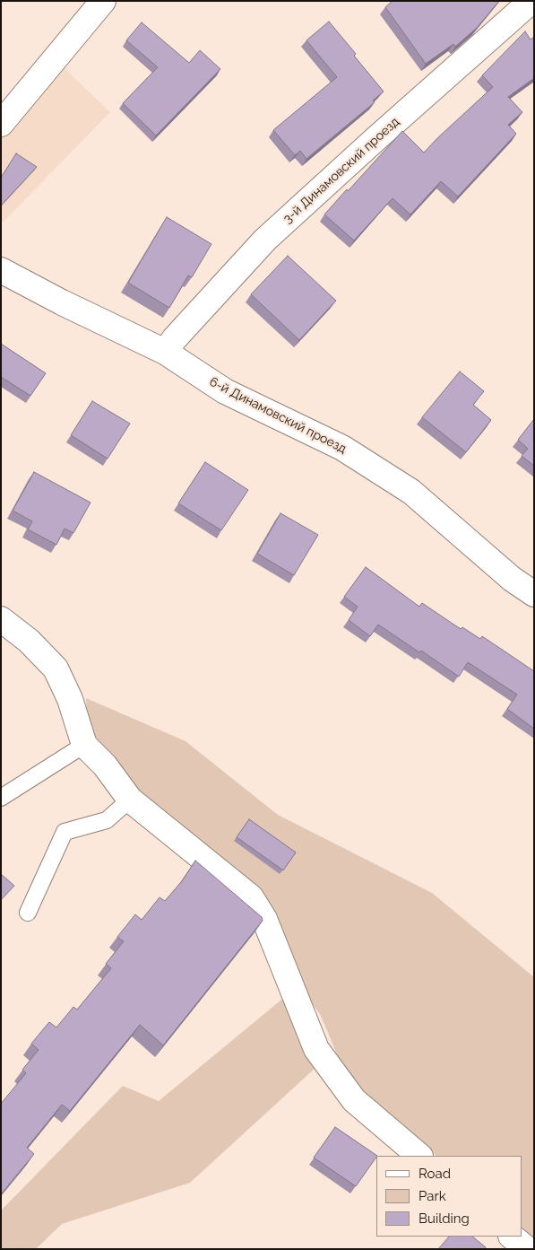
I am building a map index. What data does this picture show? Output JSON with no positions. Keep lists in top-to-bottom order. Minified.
{"streets":{"street":["3-й Динамовский проезд","6-й Динамовский проезд"]},"crossings":[["3-й Динамовский проезд","6-й Динамовский проезд"]],"legend":["Road","Park","Building"]}
